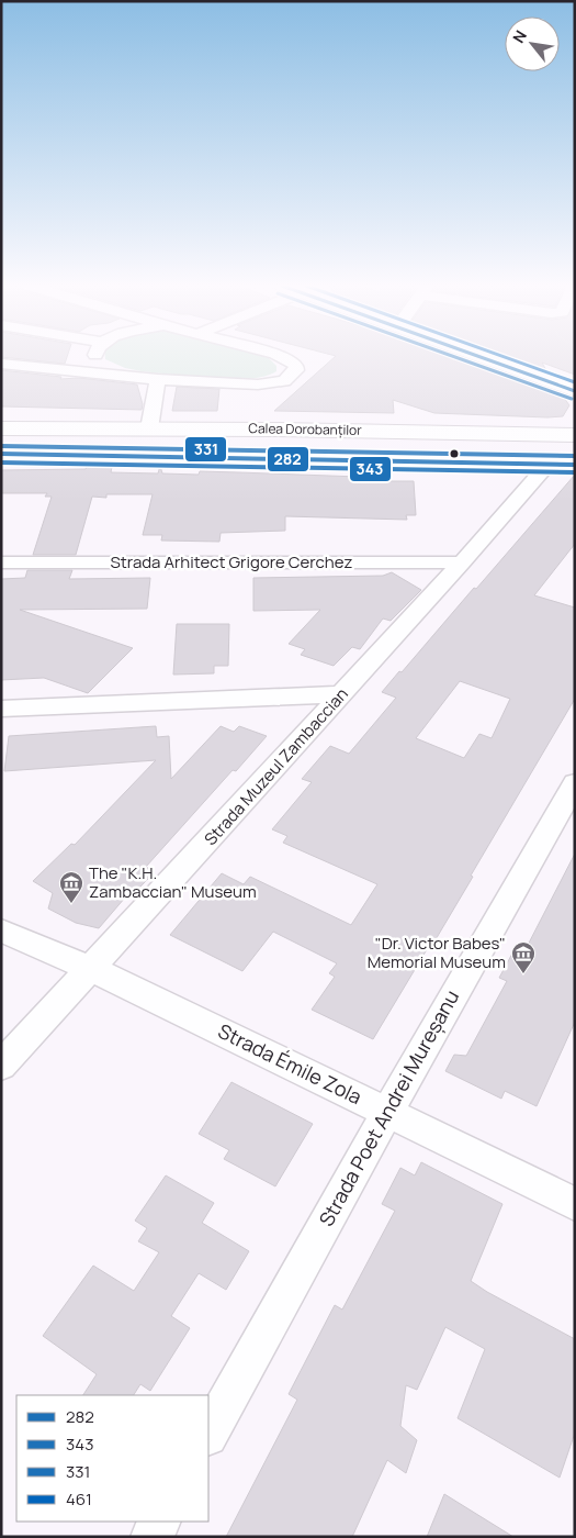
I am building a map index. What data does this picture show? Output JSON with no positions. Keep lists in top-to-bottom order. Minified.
{"streets":{"main road":["Calea Dorobanților"],"street":["Strada Arhitect Grigore Cerchez","Strada Muzeul Zambaccian","Strada Émile Zola","Strada Poet Andrei Mureșanu"]},"crossings":[["Calea Dorobanților","Strada Muzeul Zambaccian"],["Strada Arhitect Grigore Cerchez","Strada Muzeul Zambaccian"],["Strada Muzeul Zambaccian","Strada Émile Zola"],["Strada Émile Zola","Strada Poet Andrei Mureșanu"]],"places":{"museum":["The \"K.H. Zambaccian\" Museum","\"Dr. Victor Babes\" Memorial Museum"]},"lines":["transit line 282","transit line 343","transit line 461","transit line 331"],"legend":["282","343","331","461"],"north":"top left"}
